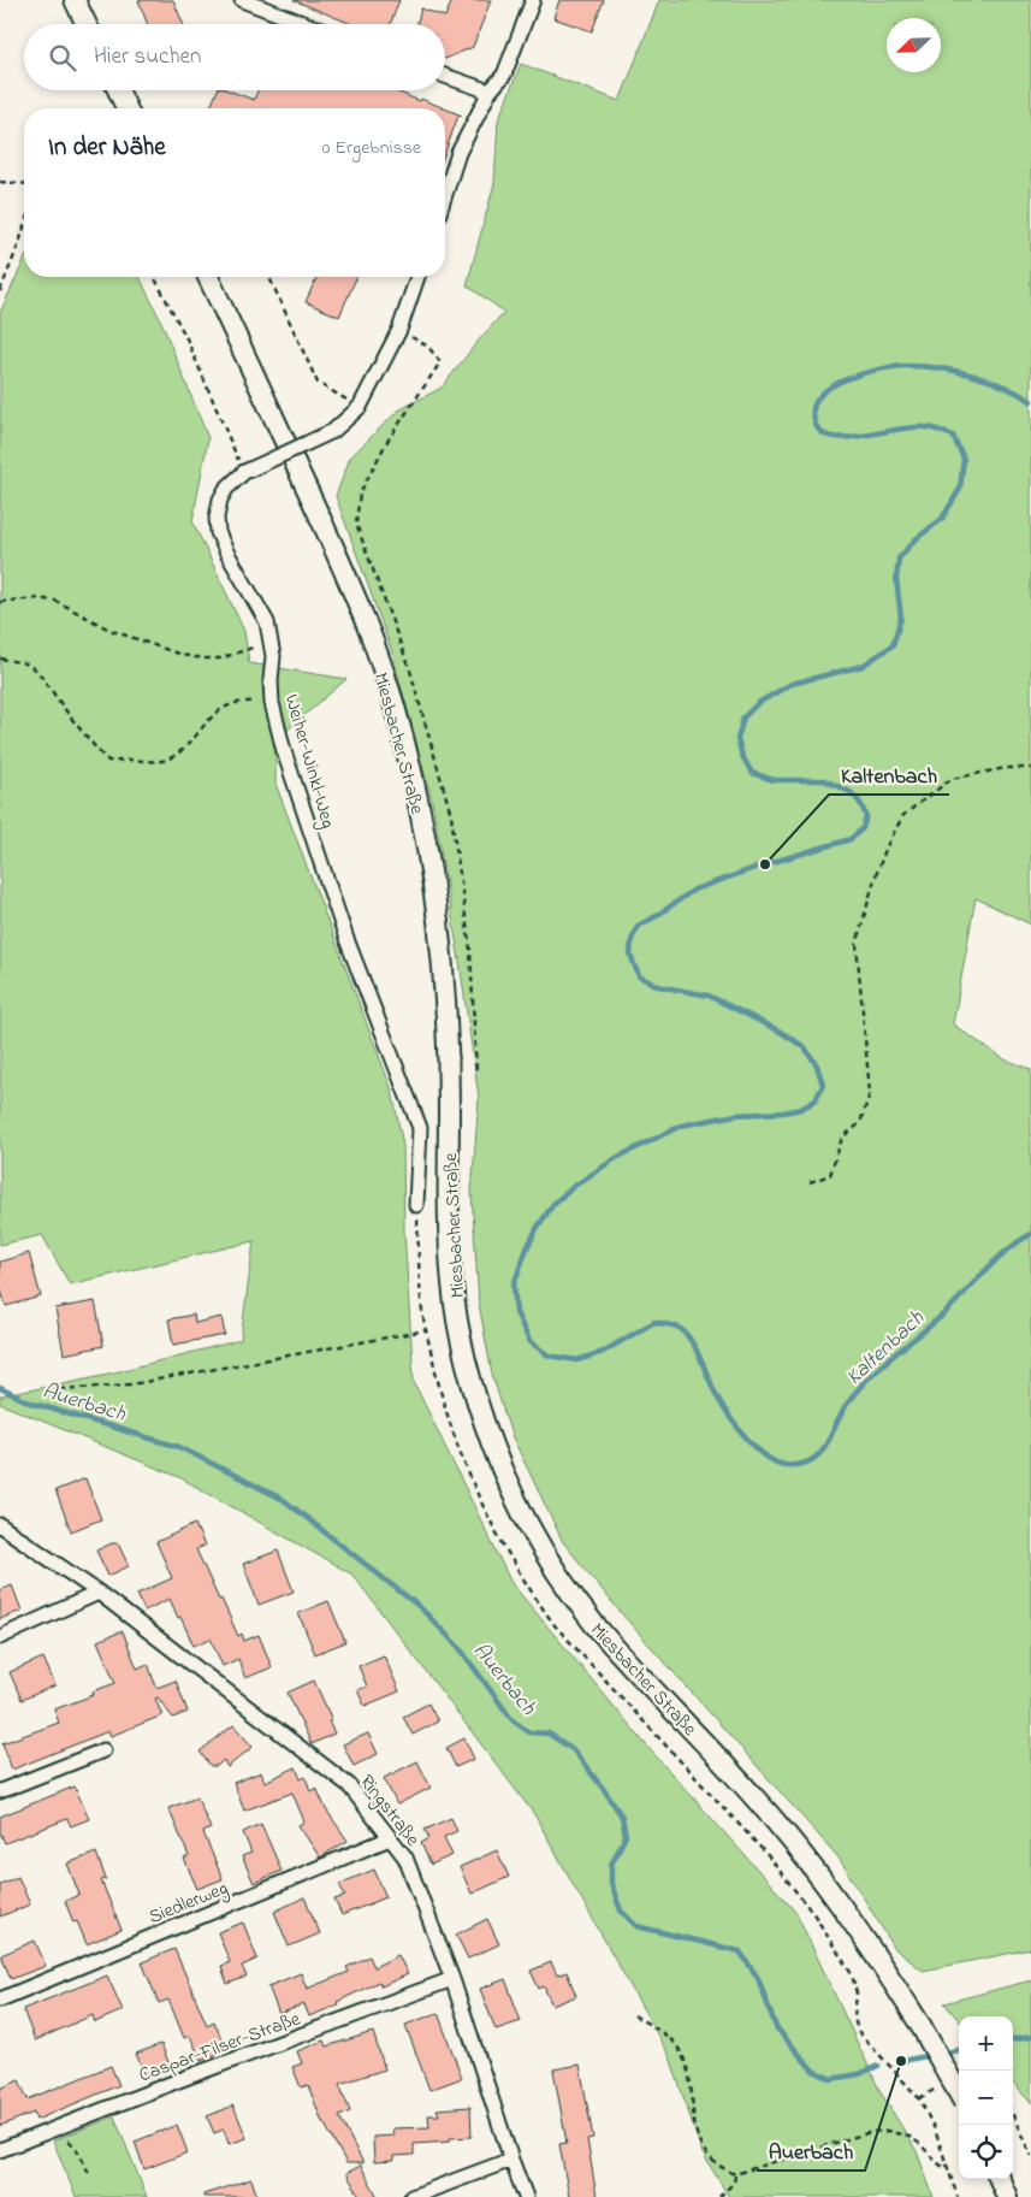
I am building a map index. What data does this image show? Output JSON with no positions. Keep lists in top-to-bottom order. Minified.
{"streets":{"main road":["Miesbacher Straße"],"street":["Weiher-Winkl-Weg","Ringstraße","Siedlerweg","Caspar-Filser-Straße"]},"crossings":[["Ringstraße","Siedlerweg"],["Ringstraße","Caspar-Filser-Straße"]],"water":["Kaltenbach","Auerbach"],"places":["Kaltenbach","Auerbach"],"north":"bottom left","page":{"search":"Hier suchen","heading":["In der Nähe","0 Ergebnisse"],"map_buttons":["+","−"]}}
